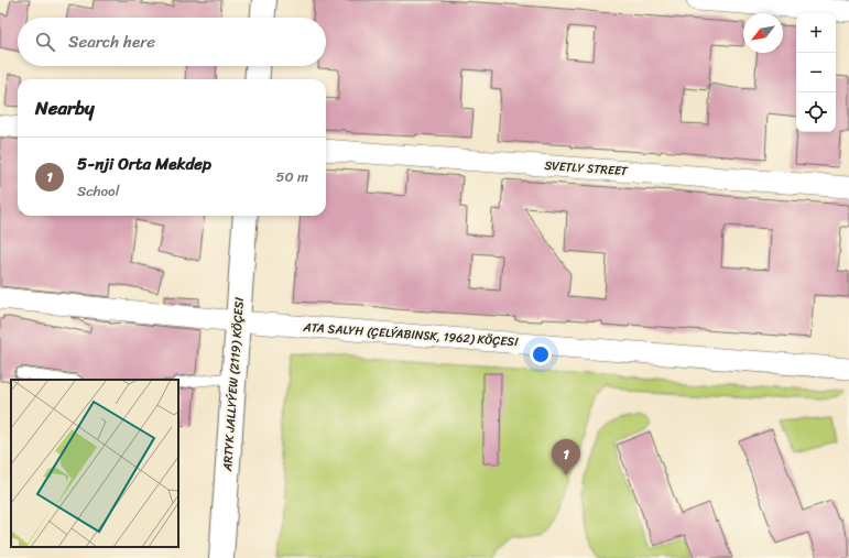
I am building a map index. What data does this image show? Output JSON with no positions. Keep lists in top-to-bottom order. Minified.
{"streets":{"street":["SVETLY STREET","ATA SALYH (ÇELÝABINSK, 1962) KÖÇESI","ARTYK JALLYÝEW (2119) KÖÇESI"]},"crossings":[["ATA SALYH (ÇELÝABINSK, 1962) KÖÇESI","ARTYK JALLYÝEW (2119) KÖÇESI"]],"north":"bottom left","page":{"map_buttons":["+","−"],"search":"Search here","heading":"Nearby","list":[{"mark":"1","name":"5-nji Orta Mekdep","note":"School","value":"50 m"}],"pins":"1"}}
